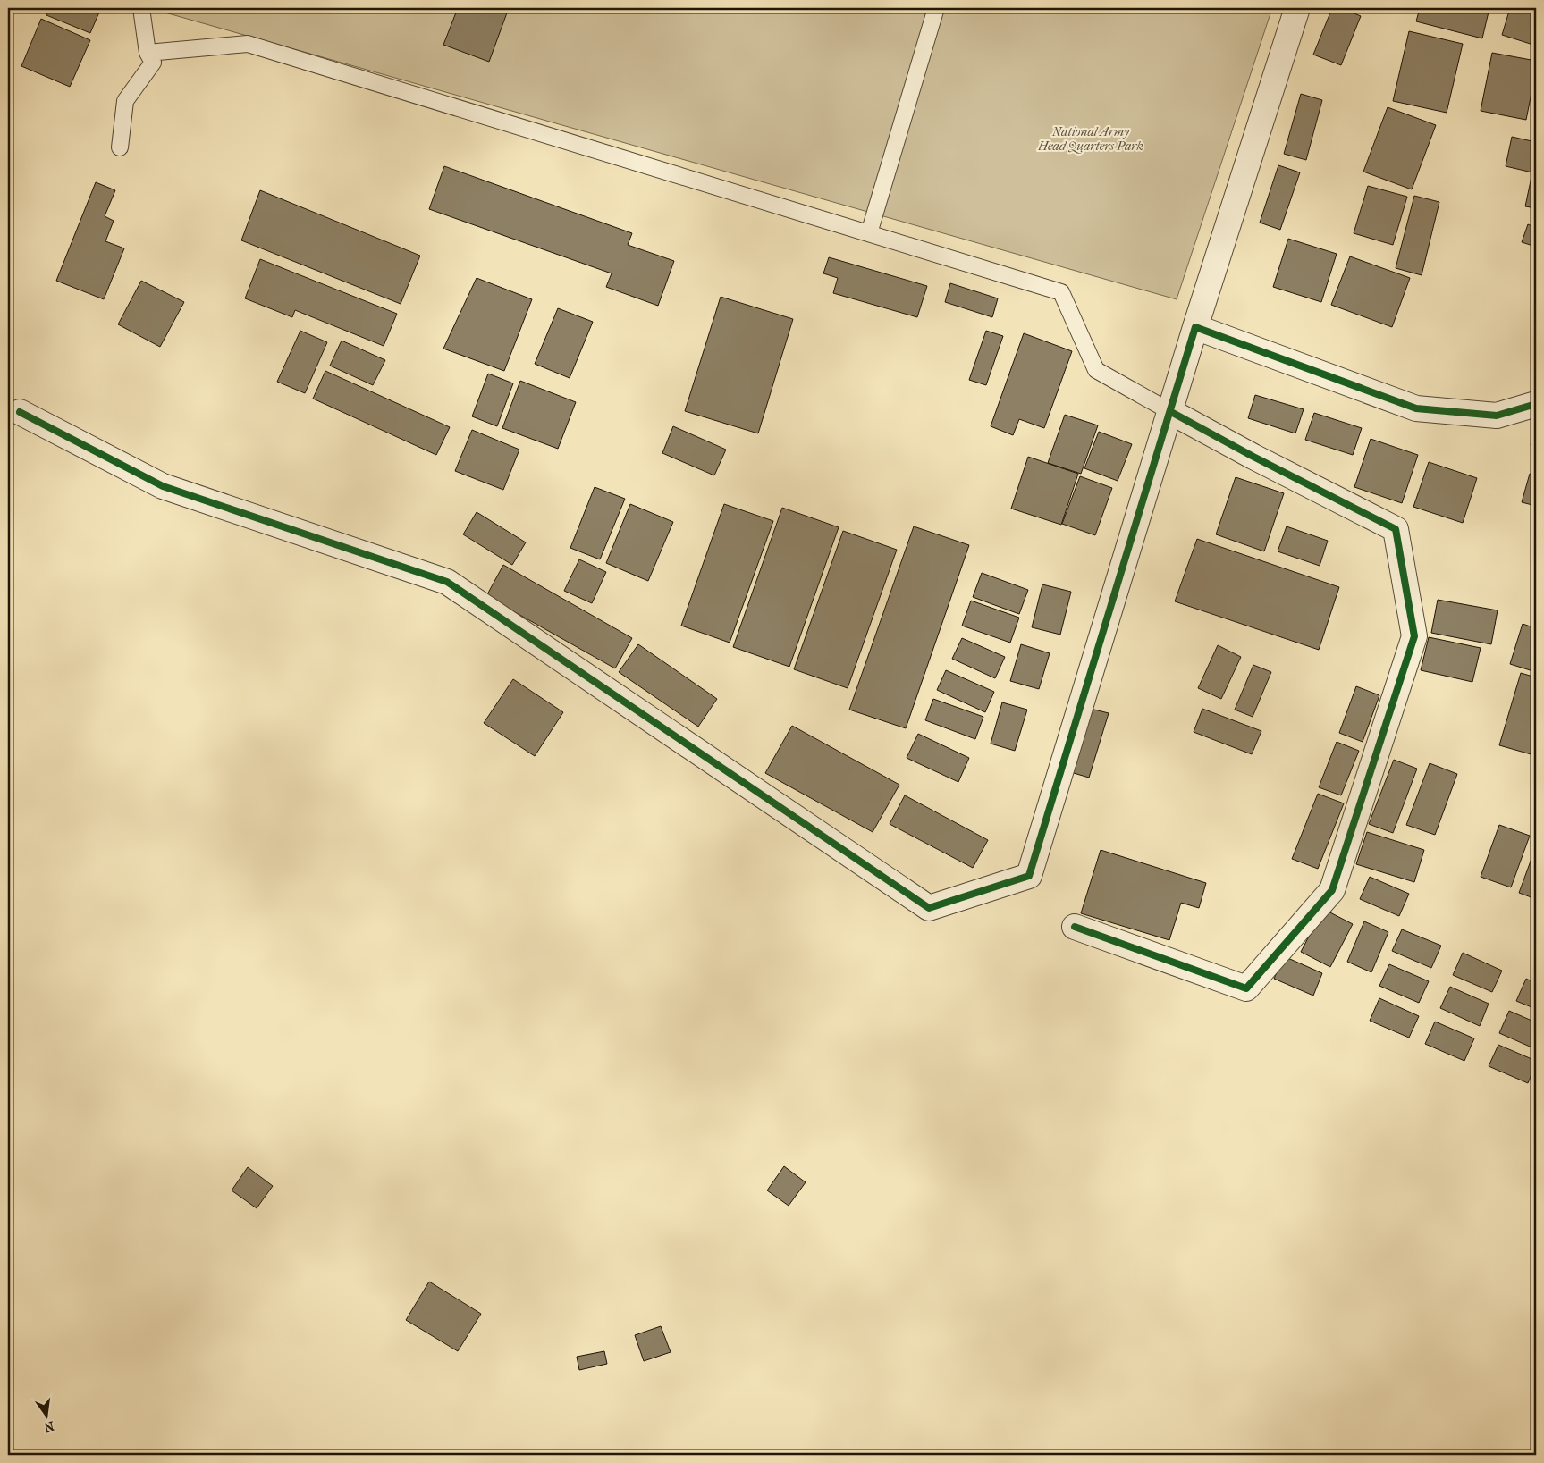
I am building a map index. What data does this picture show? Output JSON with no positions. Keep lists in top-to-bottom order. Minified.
{"parks":["National Army Head Quarters Park"],"north":"bottom"}
